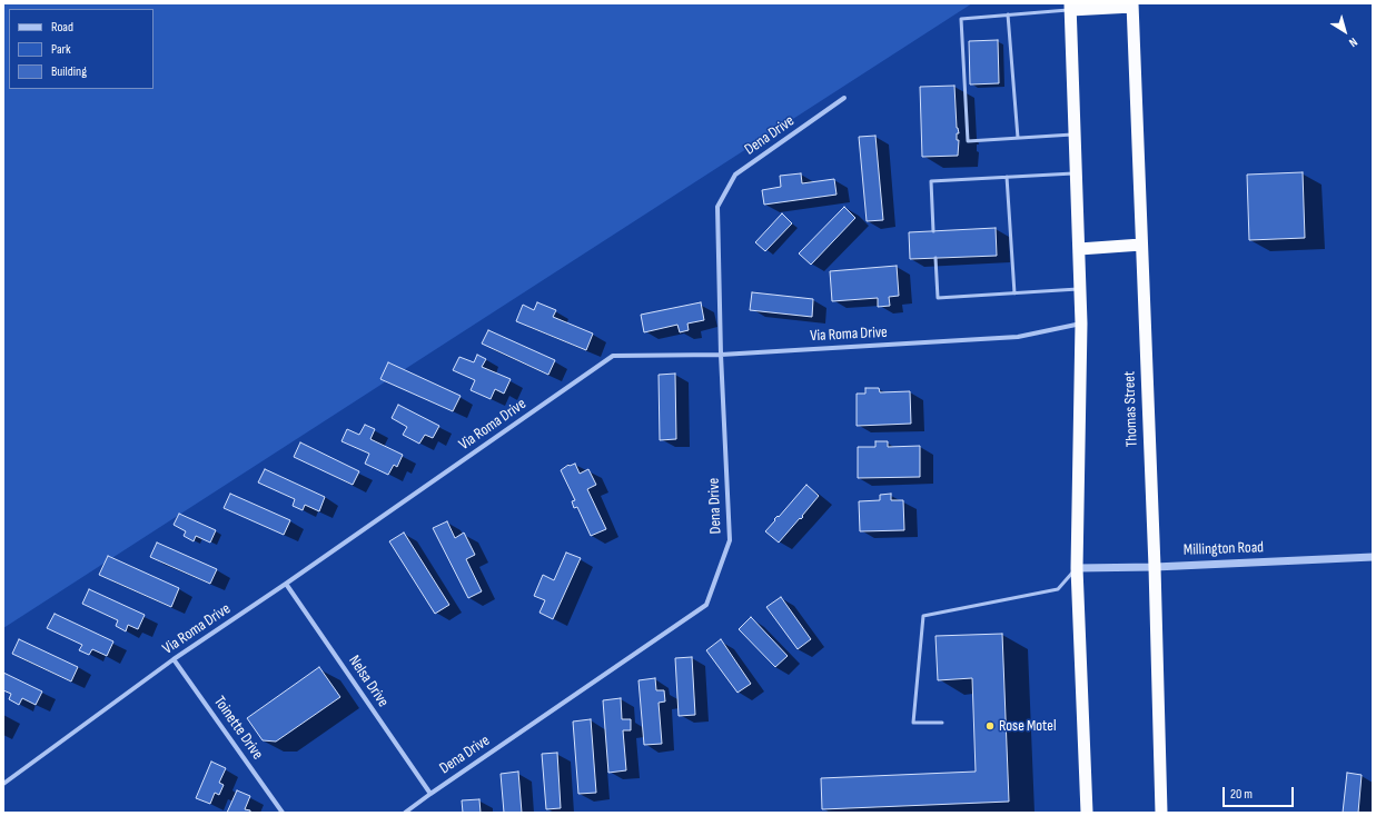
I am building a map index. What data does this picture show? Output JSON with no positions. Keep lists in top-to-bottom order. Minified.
{"streets":{"highway":["Thomas Street"],"street":["Dena Drive","Via Roma Drive","Millington Road","Nelsa Drive","Toinette Drive"]},"crossings":[["Dena Drive","Via Roma Drive"],["Dena Drive","Nelsa Drive"],["Via Roma Drive","Nelsa Drive"],["Via Roma Drive","Toinette Drive"],["Thomas Street","Millington Road"]],"places":["Rose Motel"],"legend":["Road","Park","Building"],"scale_bar":"20 m","north":"bottom right"}
